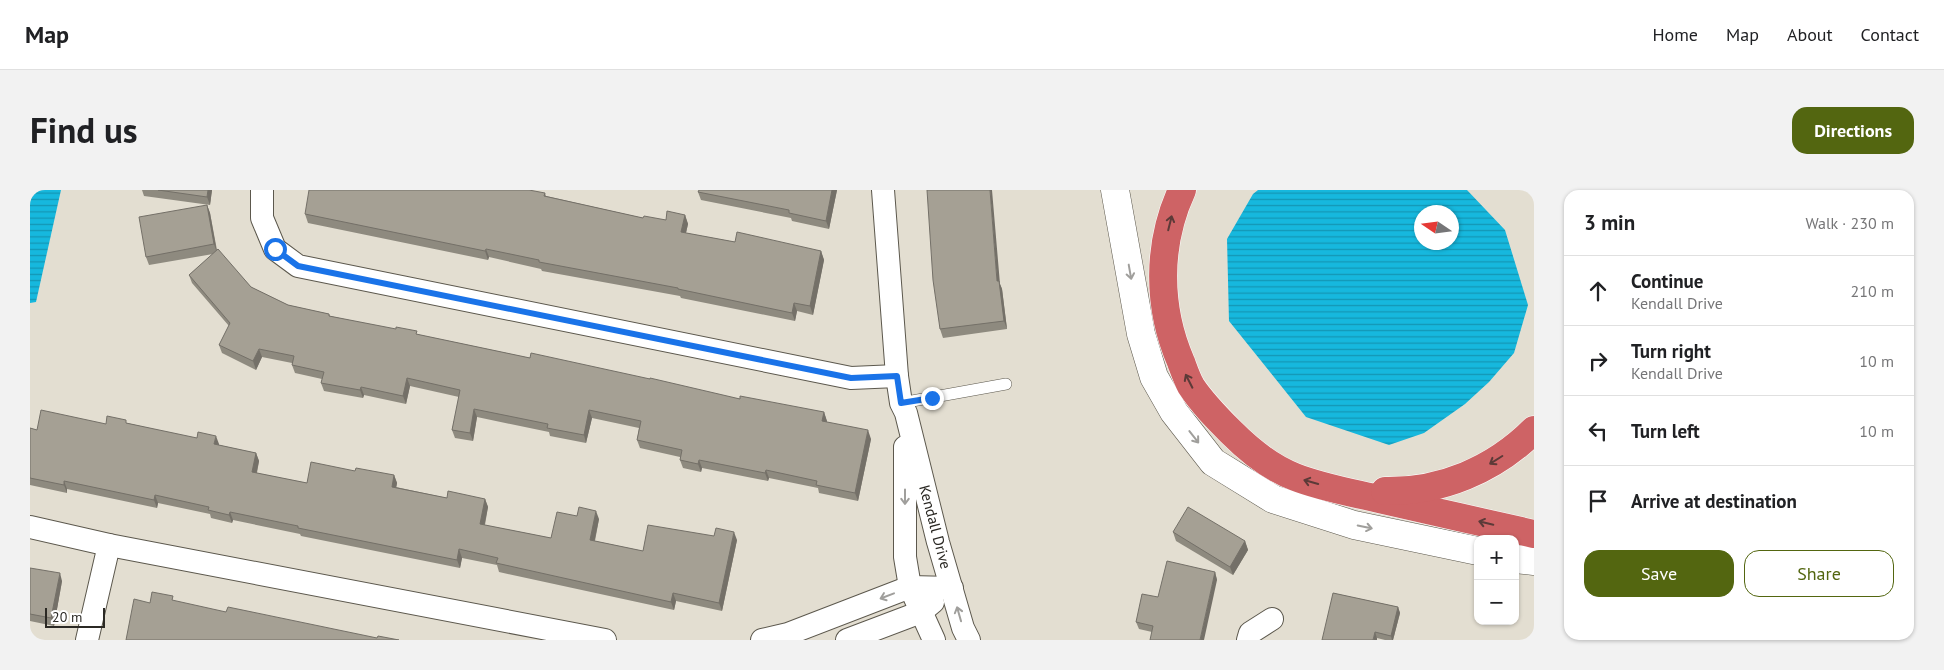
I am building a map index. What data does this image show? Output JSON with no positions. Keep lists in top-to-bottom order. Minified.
{"streets":{"street":["Kendall Drive"]},"scale_bar":"20 m","north":"left","page":{"header":"Map","nav":["Home","Map","About","Contact"],"title":"Find us","buttons":["Directions",["Save","Share"]],"heading":["3 min","Walk · 230 m"],"list":[["Continue","Kendall Drive","210 m"],["Turn right","Kendall Drive","10 m"],["Turn left","10 m"],"Arrive at destination"],"map_buttons":["+","−"],"scale":"20 m"}}
